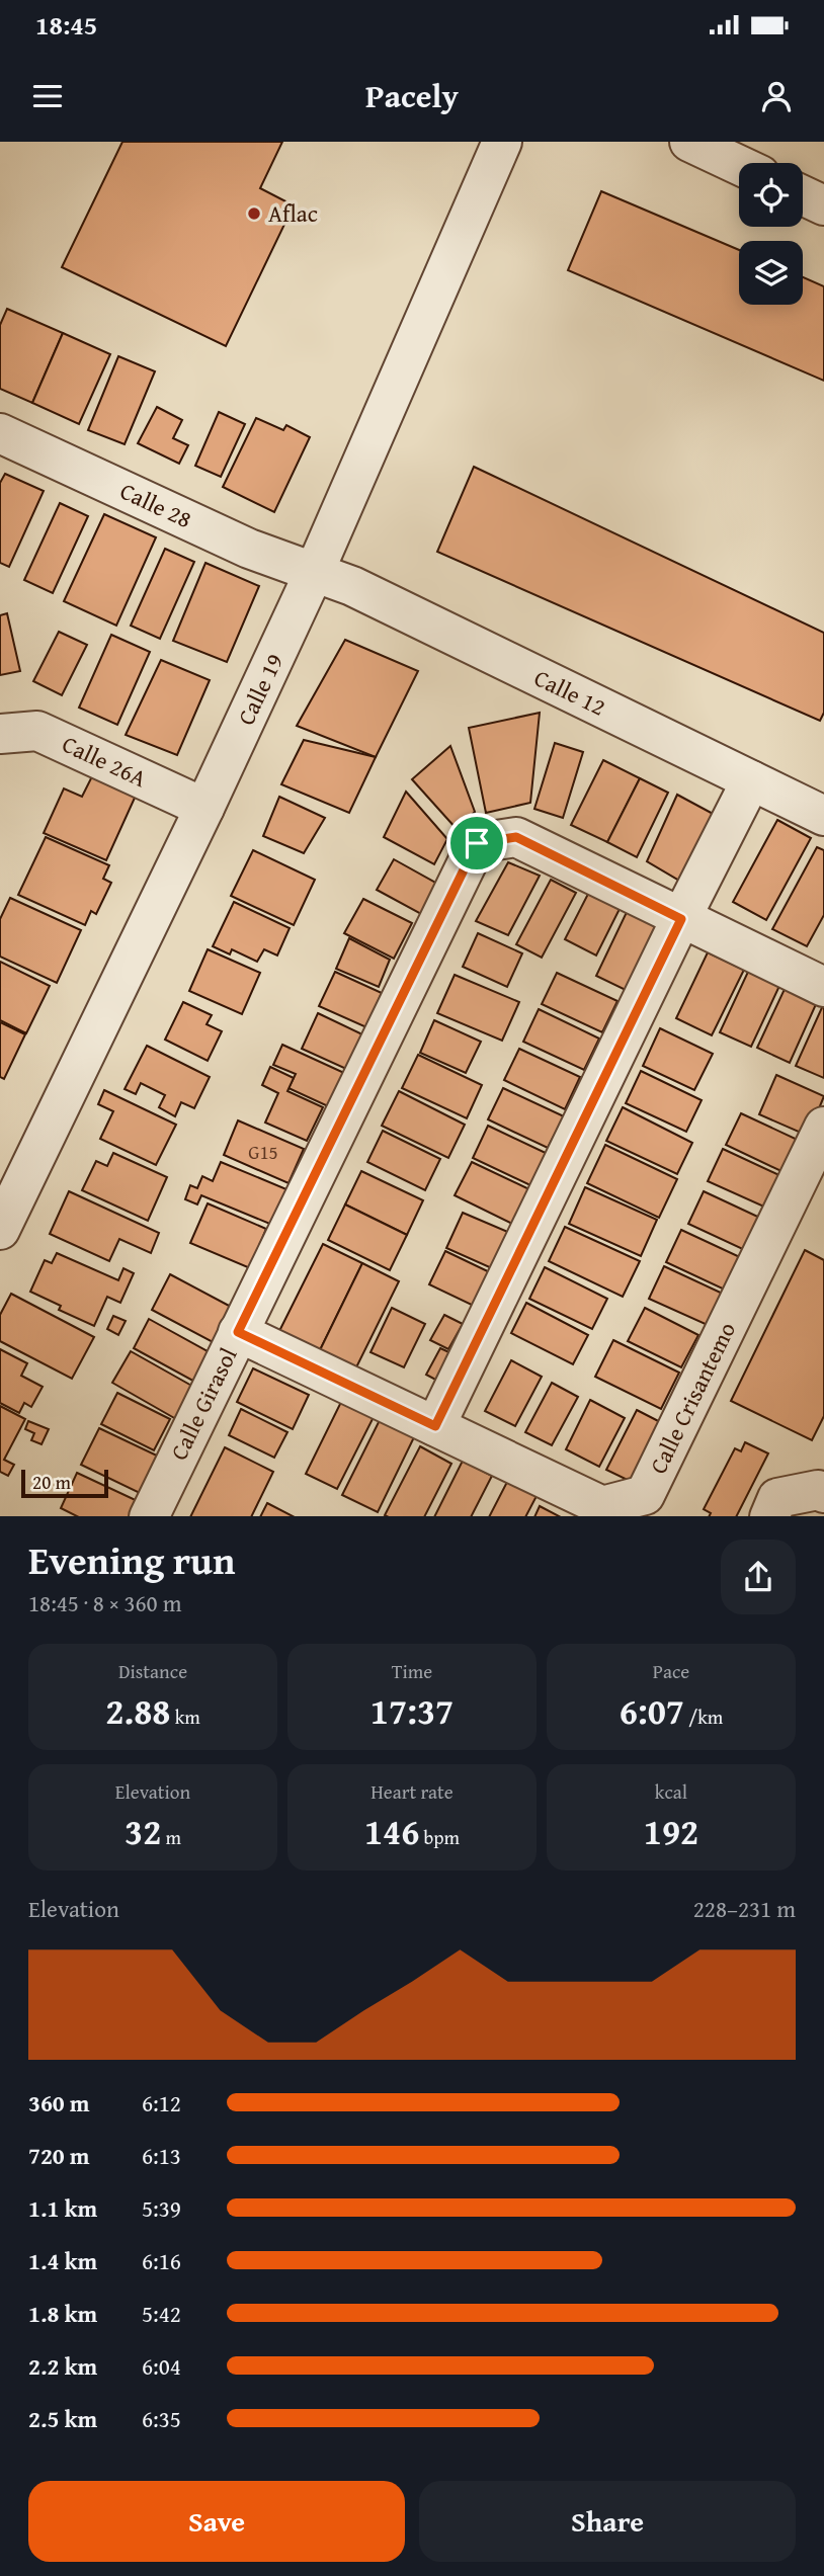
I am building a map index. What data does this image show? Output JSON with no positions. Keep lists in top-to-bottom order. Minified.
{"streets":{"street":["Calle 28","Calle 19","Calle 12","Calle 26A","Calle Crisantemo","Calle Girasol"]},"crossings":[["Calle 28","Calle 19"],["Calle 28","Calle 12"],["Calle 19","Calle 12"],["Calle 19","Calle 26A"],["Calle Crisantemo","Calle Girasol"]],"places":["Aflac"],"house_numbers":["G15"],"scale_bar":"20 m","page":{"status":"18:45","header":"Pacely","scale":"20 m","heading":["Evening run","18:45 · 8 × 360 m"],"stats":[["Distance","2.88 km"],["Time","17:37"],["Pace","6:07 /km"],["Elevation","32 m"],["Heart rate","146 bpm"],["kcal","192"]],"chart":["Elevation","228–231 m"],"list":[{"name":"360 m","note":"6:12"},{"name":"720 m","note":"6:13"},{"name":"1.1 km","note":"5:39"},{"name":"1.4 km","note":"6:16"},{"name":"1.8 km","note":"5:42"},{"name":"2.2 km","note":"6:04"},{"name":"2.5 km","note":"6:35"}],"buttons":["Save","Share"]}}
